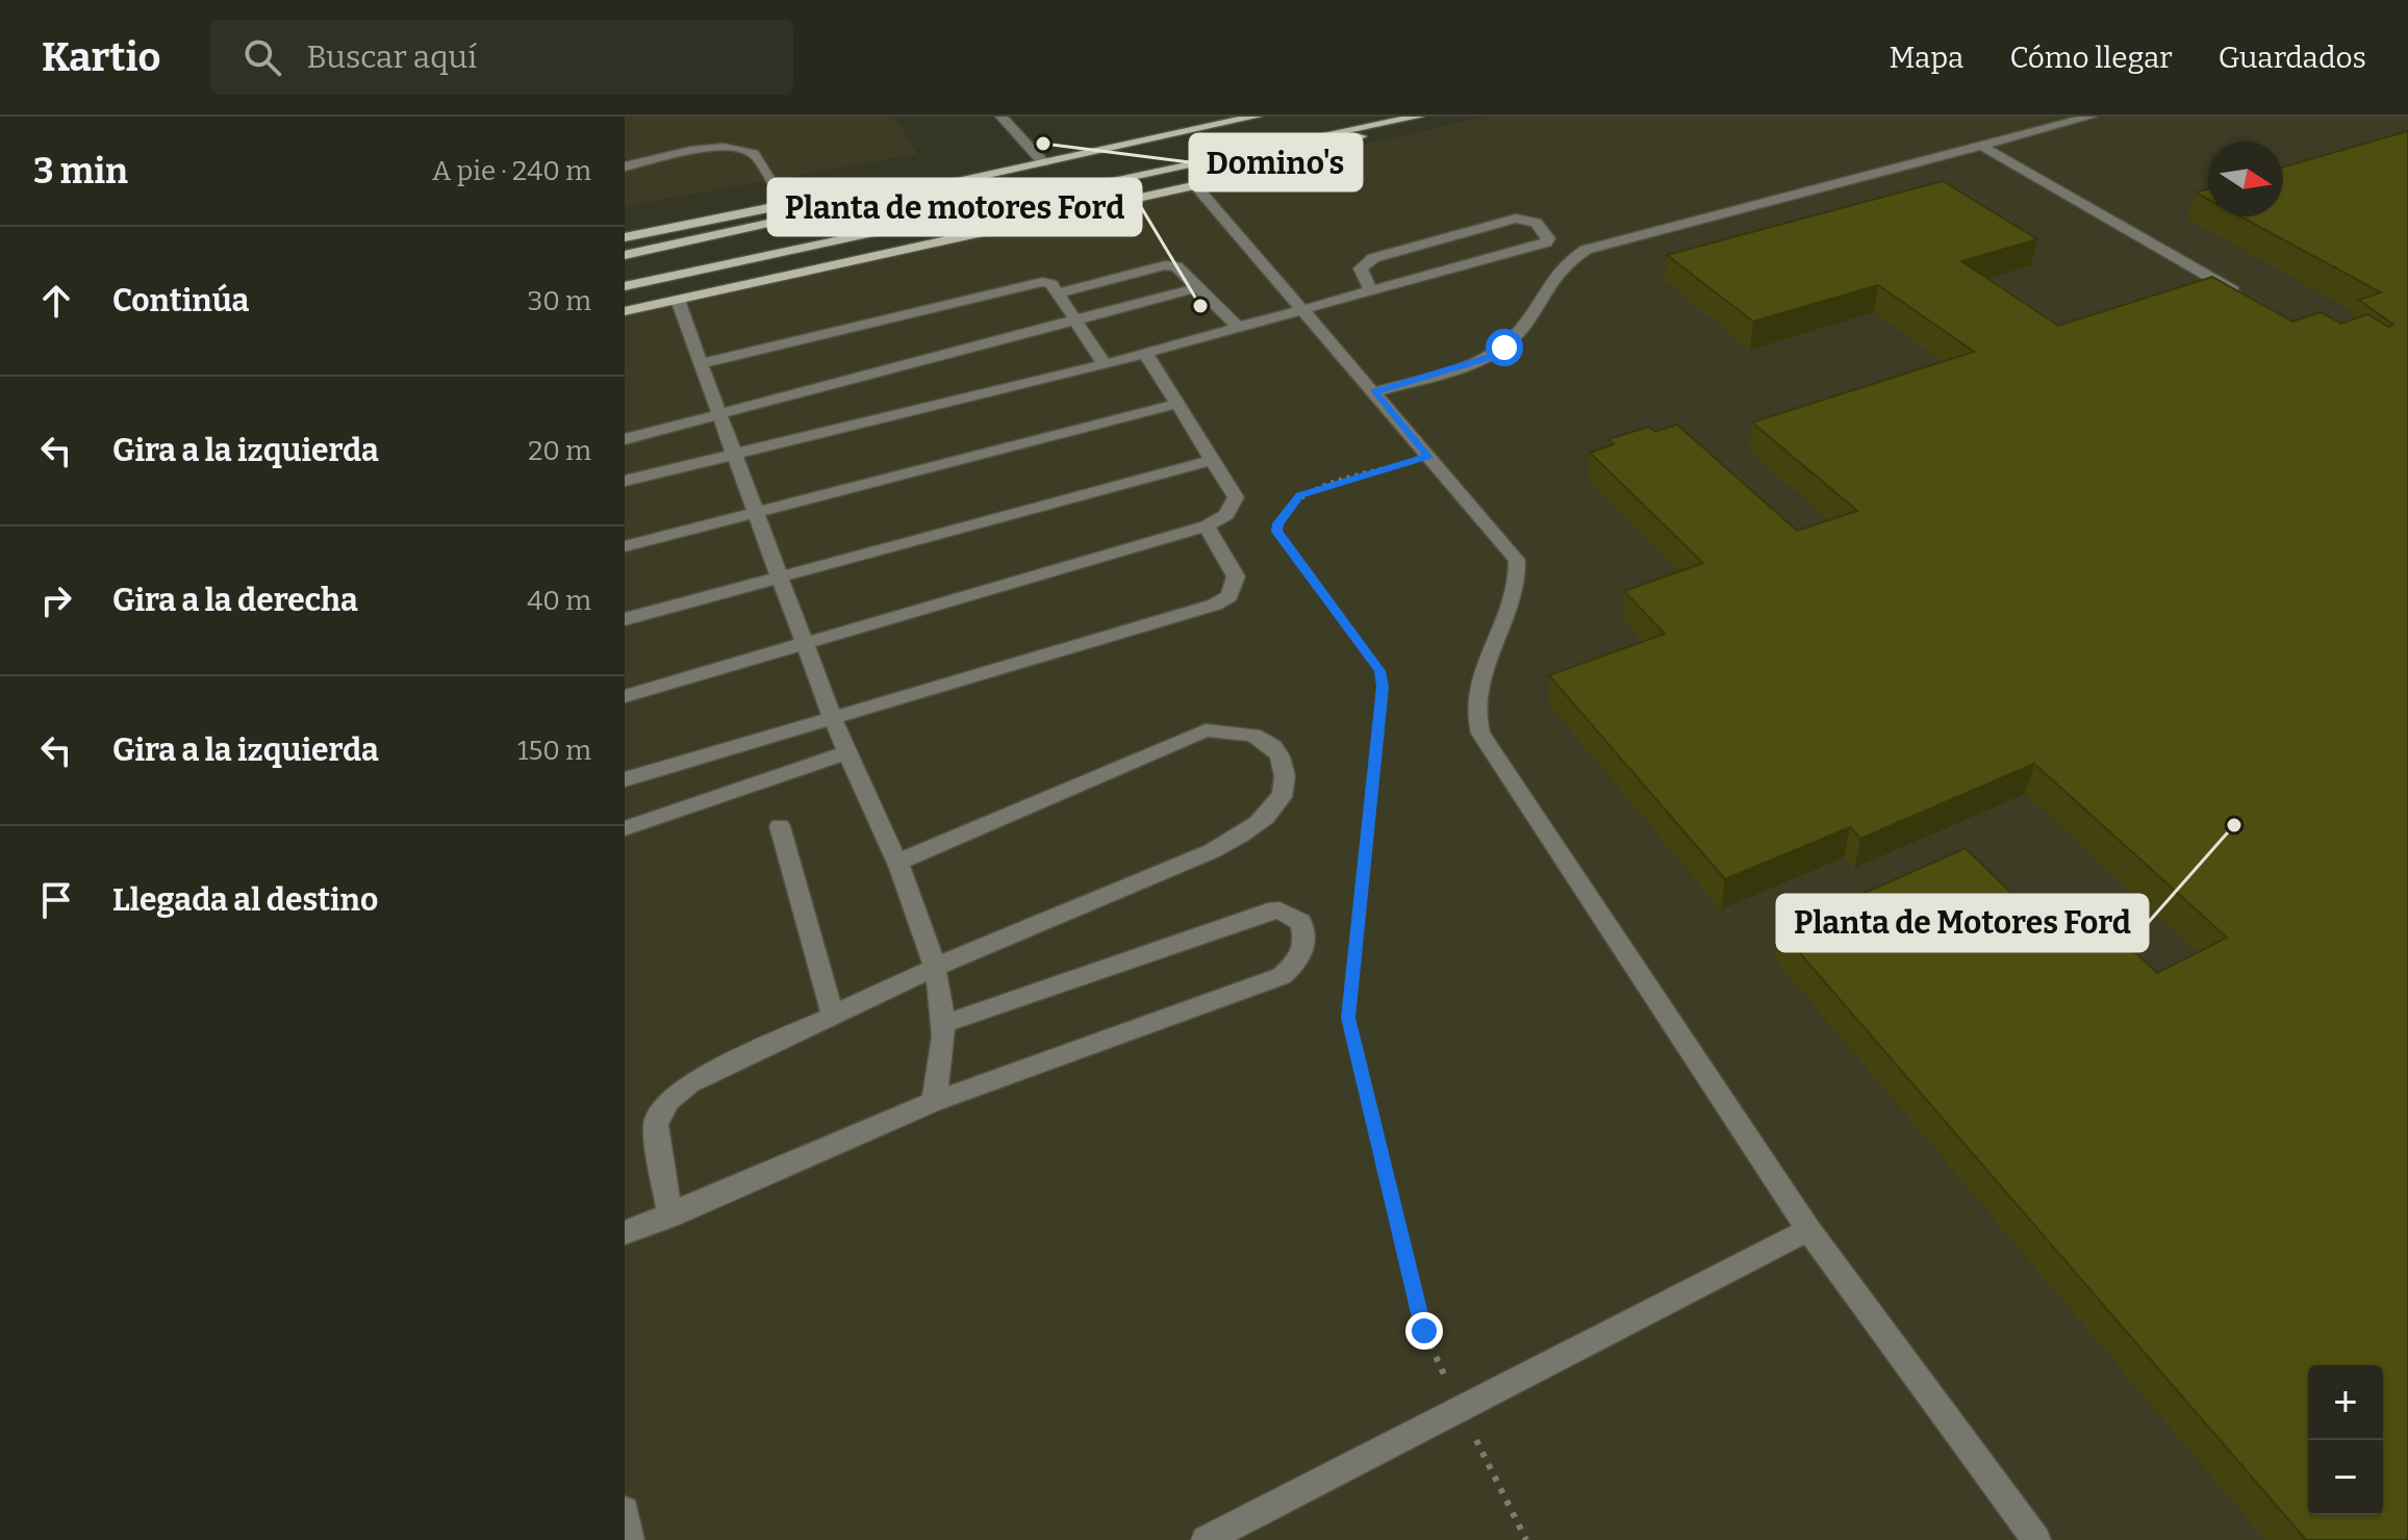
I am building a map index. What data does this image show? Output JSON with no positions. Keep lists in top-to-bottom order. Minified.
{"places":["Domino's","Planta de motores Ford","Planta de Motores Ford"],"north":"right","page":{"header":"Kartio","search":"Buscar aquí","nav":["Mapa","Cómo llegar","Guardados"],"heading":["3 min","A pie · 240 m"],"list":[["Continúa","30 m"],["Gira a la izquierda","20 m"],["Gira a la derecha","40 m"],["Gira a la izquierda","150 m"],"Llegada al destino"],"map_buttons":["+","−"]}}
